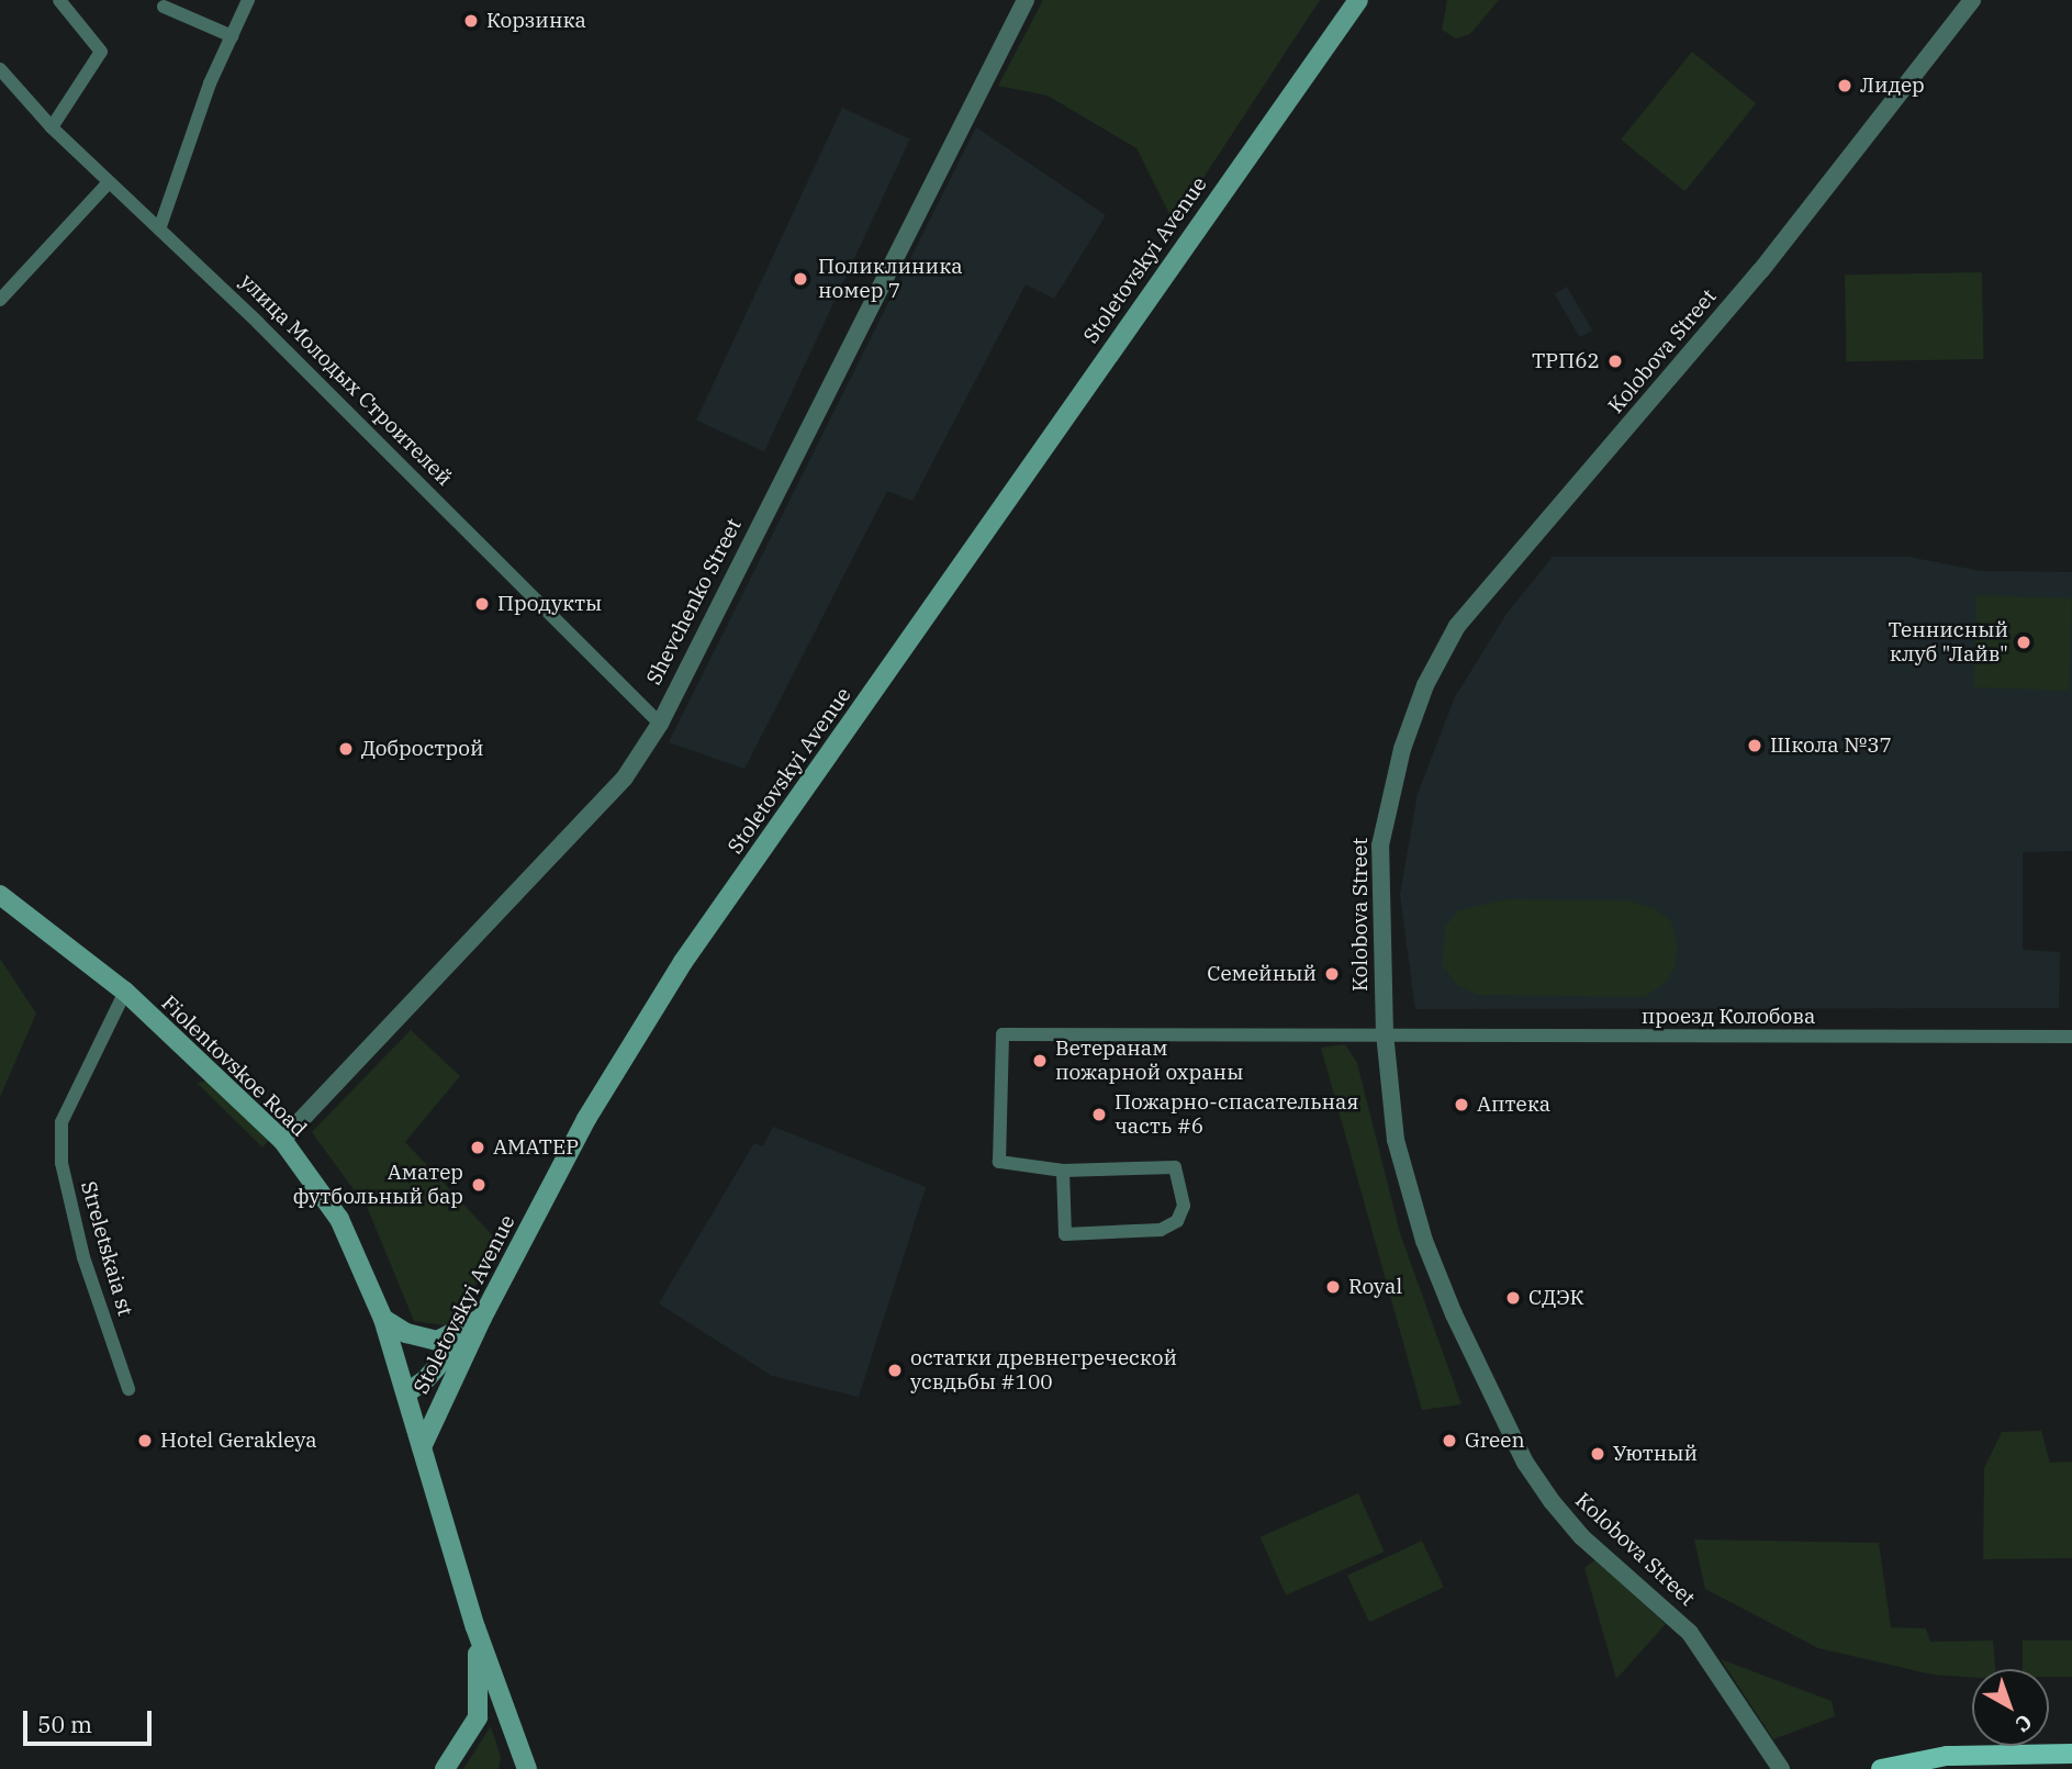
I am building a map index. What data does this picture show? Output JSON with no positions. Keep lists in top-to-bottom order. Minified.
{"streets":{"main road":["Stoletovskyi Avenue","Fiolentovskoe Road"],"street":["Kolobova Street","улица Молодых Строителей","Shevchenko Street","проезд Колобова","Streletskaia st"]},"crossings":[["Stoletovskyi Avenue","Fiolentovskoe Road"],["Kolobova Street","проезд Колобова"],["улица Молодых Строителей","Shevchenko Street"],["Shevchenko Street","Fiolentovskoe Road"],["Fiolentovskoe Road","Streletskaia st"]],"places":["Корзинка","Лидер","Поликлиника номер 7","ТРП62","Продукты","Теннисный клуб \"Лайв\"","Школа №37","Добрострой","Семейный","Ветеранам пожарной охраны","Аптека","Пожарно-спасательная часть #6","АМАТЕР","Аматер футбольный бар","Royal","СДЭК","остатки древнегреческой усвдьбы #100","Hotel Gerakleya","Green","Уютный"],"scale_bar":"50 m","north":"bottom right"}
